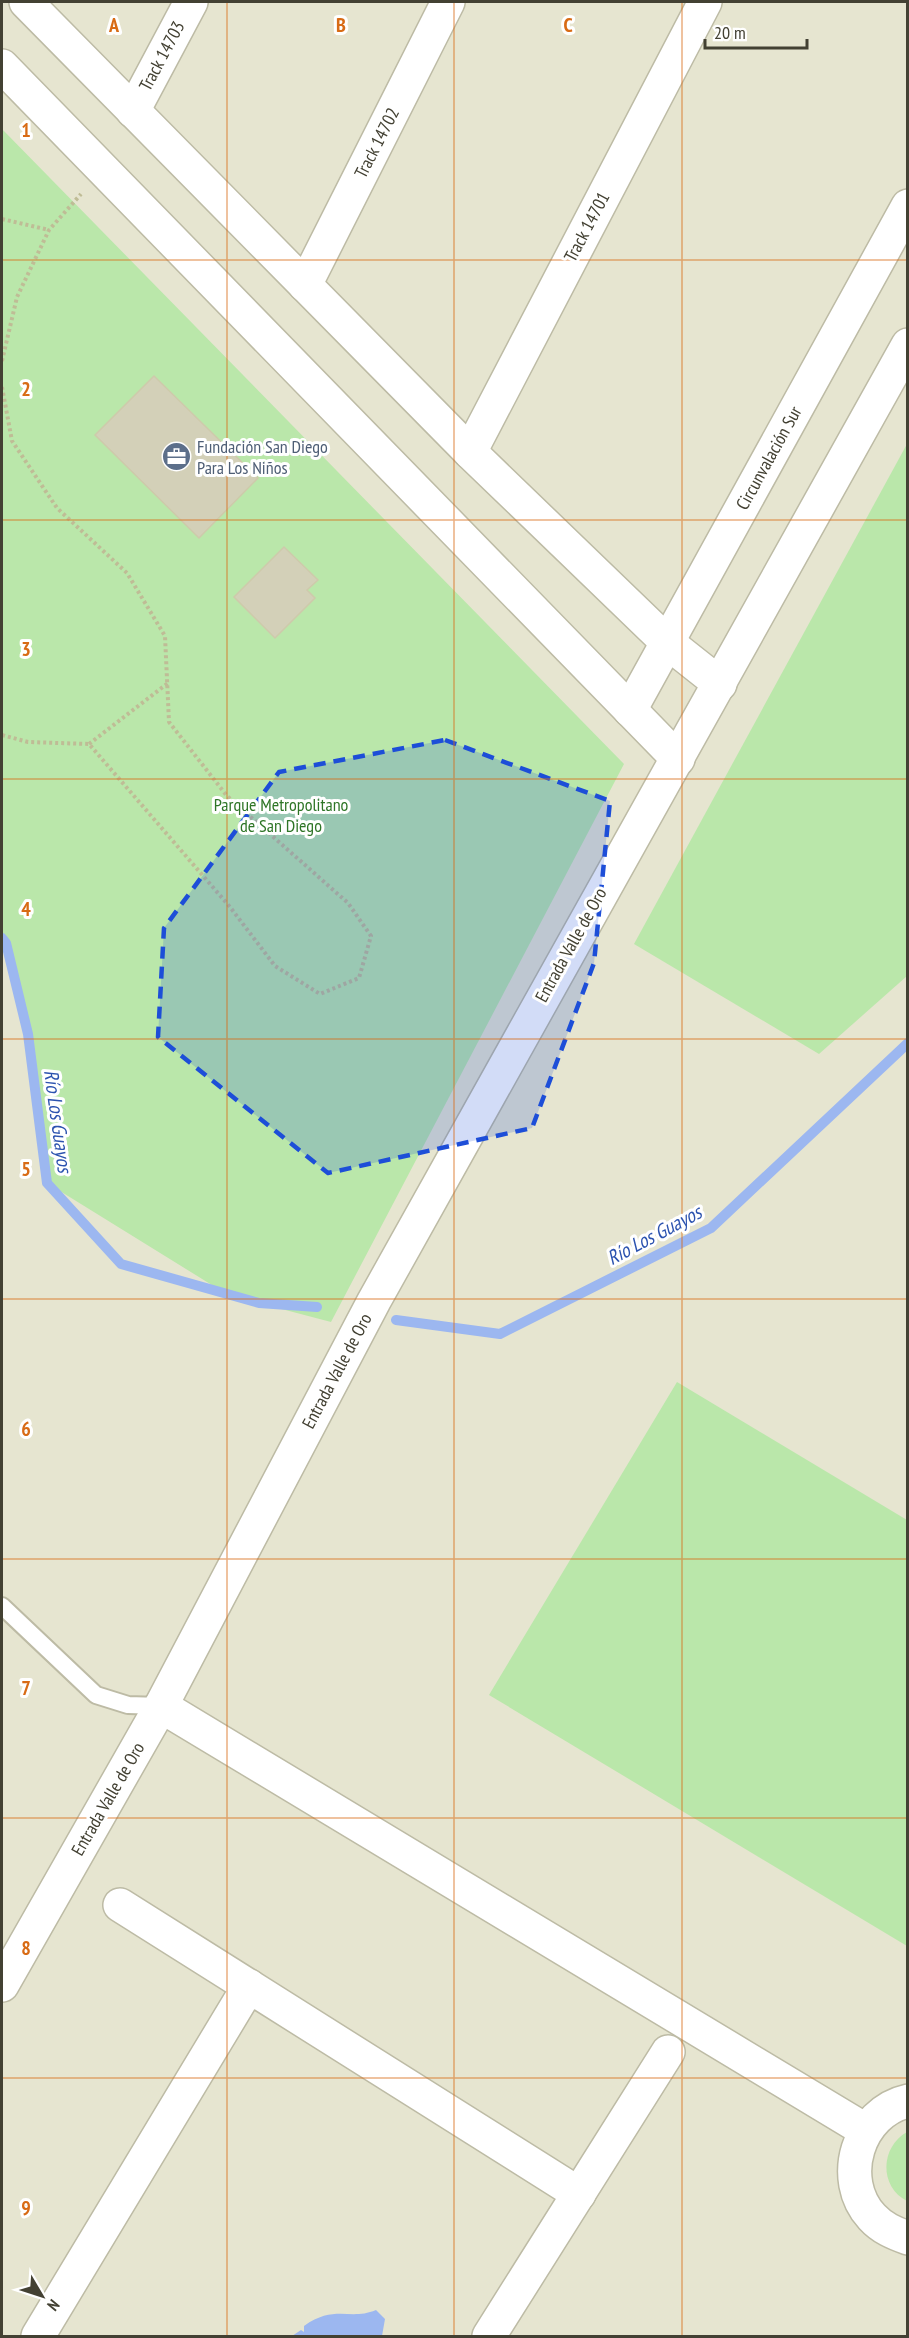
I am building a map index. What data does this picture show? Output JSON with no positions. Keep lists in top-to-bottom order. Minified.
{"streets":{"street":["Track 14703","Track 14702","Track 14701","Circunvalación Sur","Entrada Valle de Oro"]},"water":["Río Los Guayos"],"parks":["Parque Metropolitano de San Diego"],"places":{"office":["Fundación San Diego Para Los Niños"]},"scale_bar":"20 m","north":"bottom right","grid":{"columns":["A","B","C"],"rows":["1","2","3","4","5","6","7","8","9"]}}
